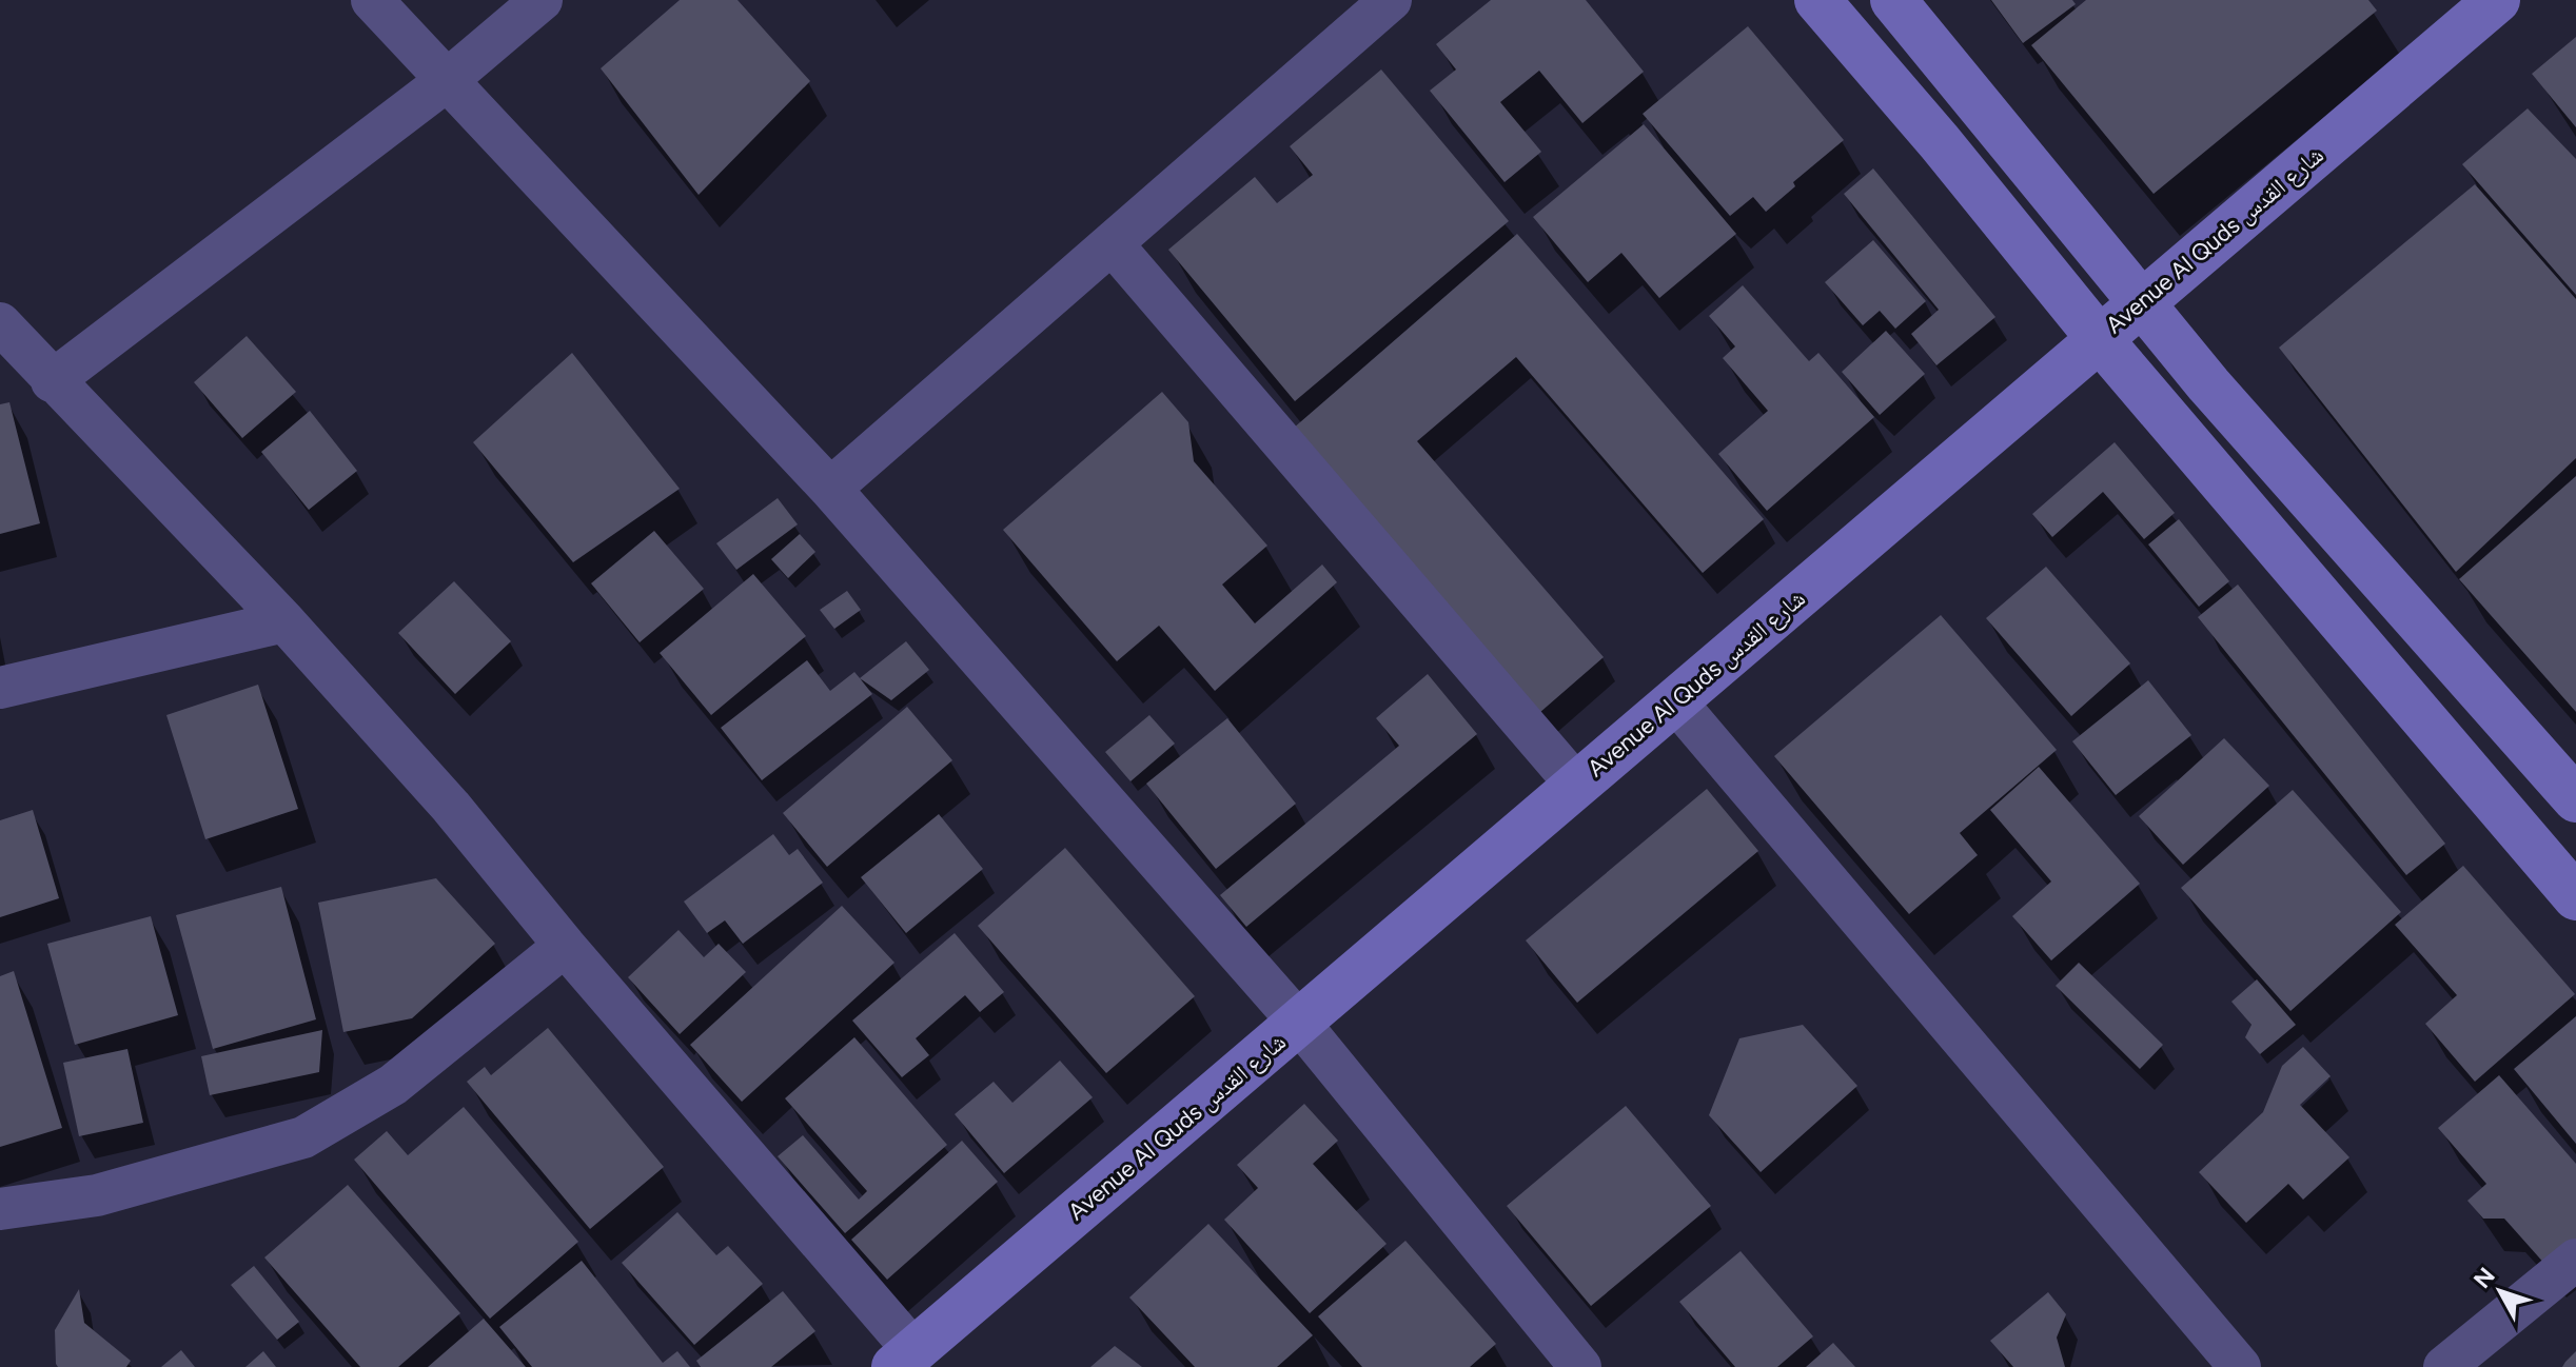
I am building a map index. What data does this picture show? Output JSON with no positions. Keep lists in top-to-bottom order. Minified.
{"streets":{"street":["Avenue Al Quds شارع القدس"]},"north":"top left"}
